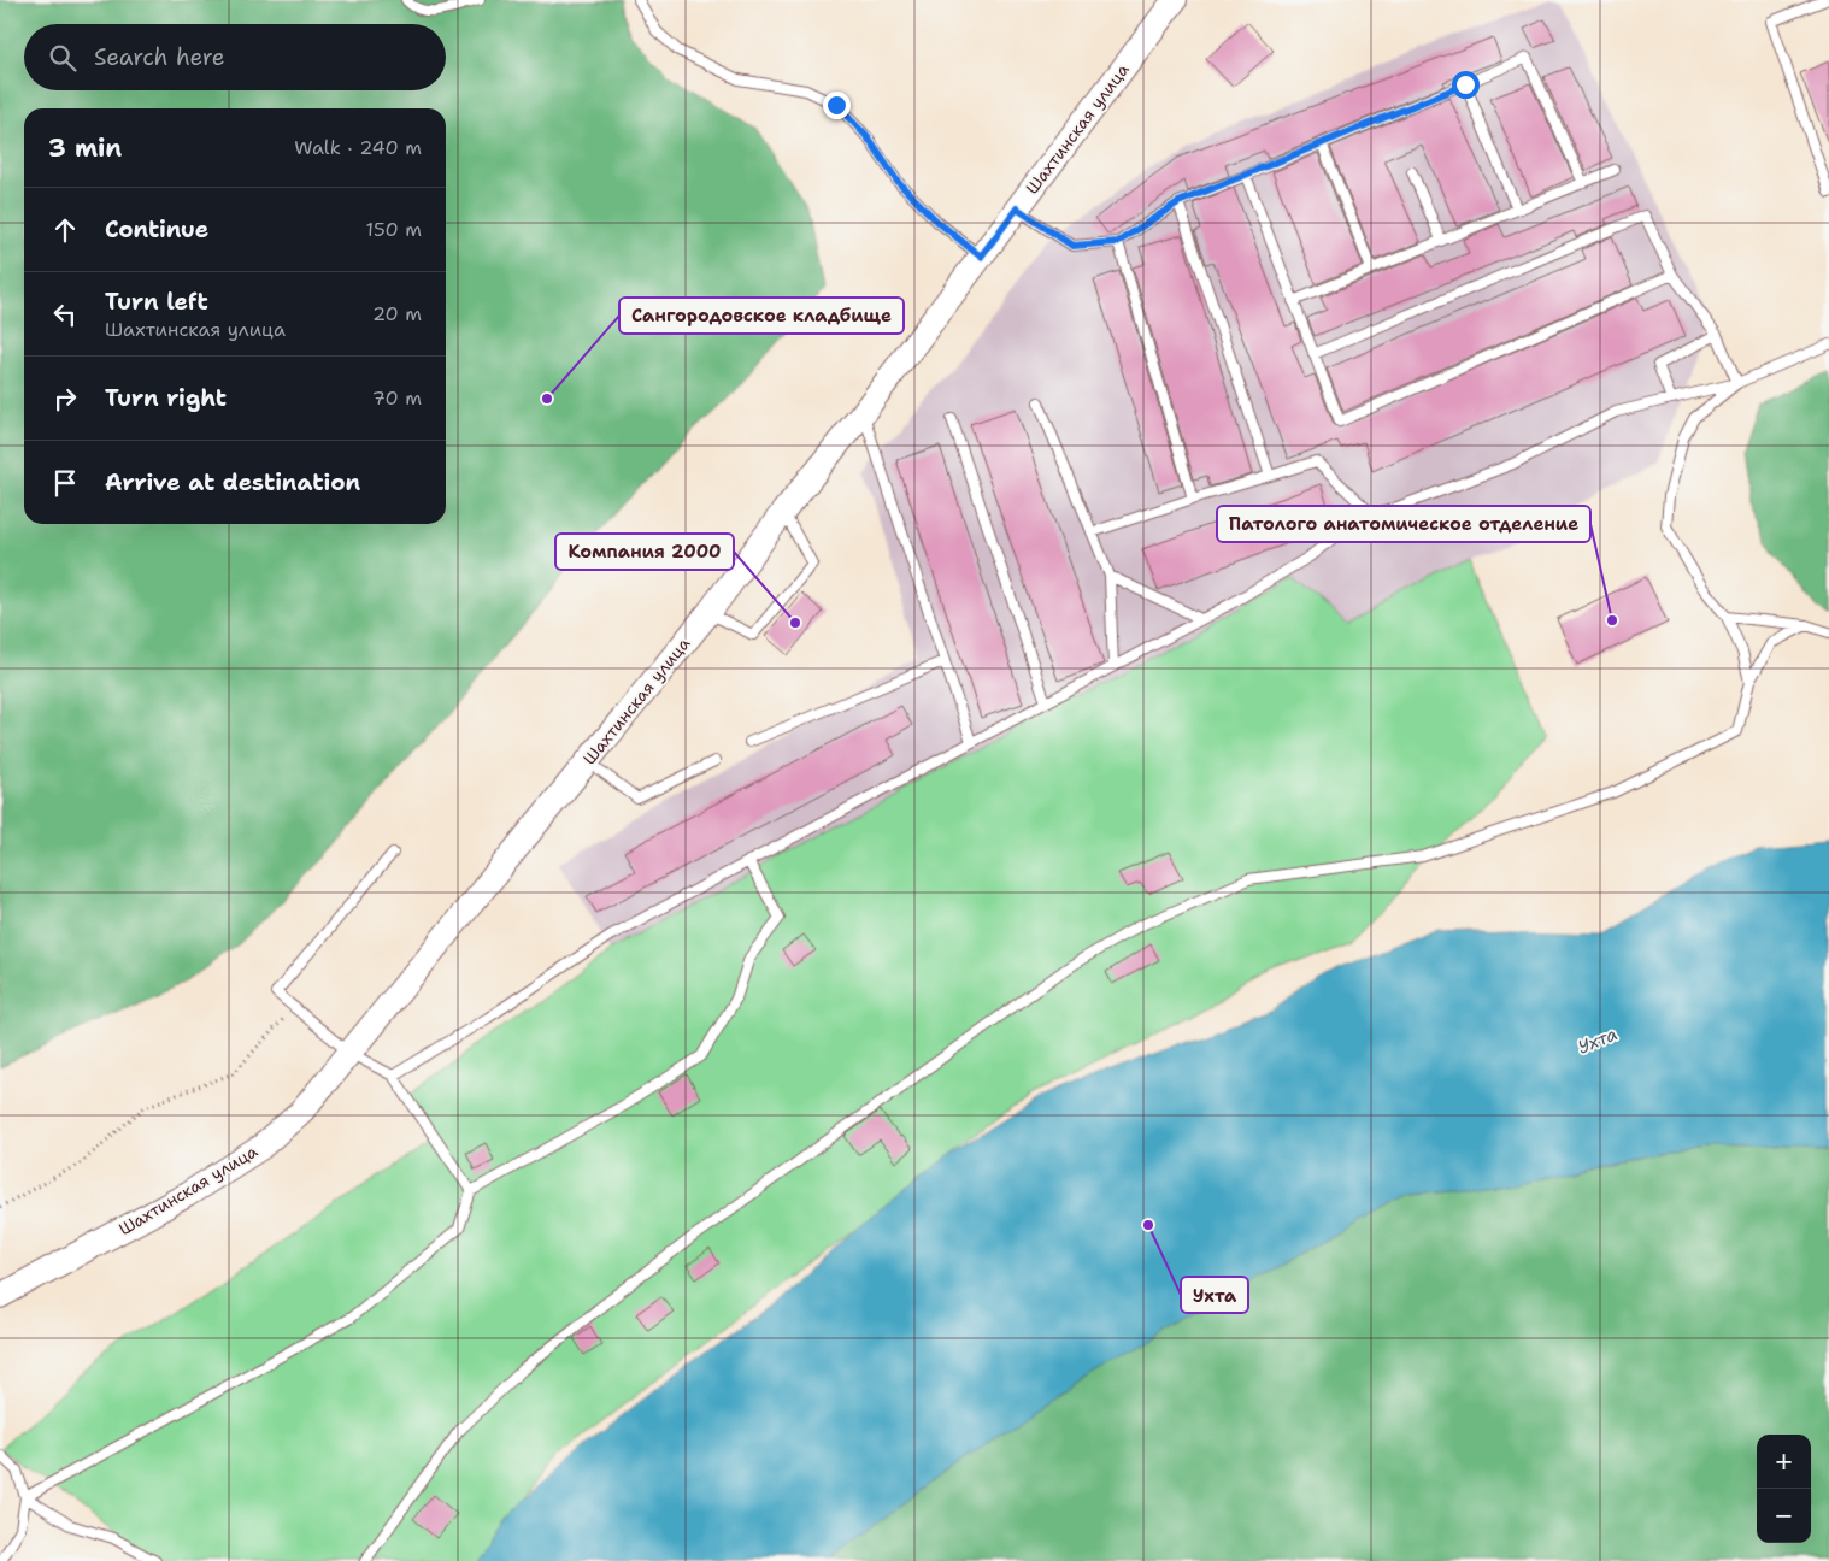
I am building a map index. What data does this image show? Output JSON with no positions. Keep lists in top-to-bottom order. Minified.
{"streets":{"street":["Шахтинская улица"]},"water":["Ухта"],"places":["Сангородовское кладбище","Патолого анатомическое отделение","Компания 2000","Ухта"],"page":{"search":"Search here","heading":["3 min","Walk · 240 m"],"list":[["Continue","150 m"],["Turn left","Шахтинская улица","20 m"],["Turn right","70 m"],"Arrive at destination"],"map_buttons":["+","−"]}}
